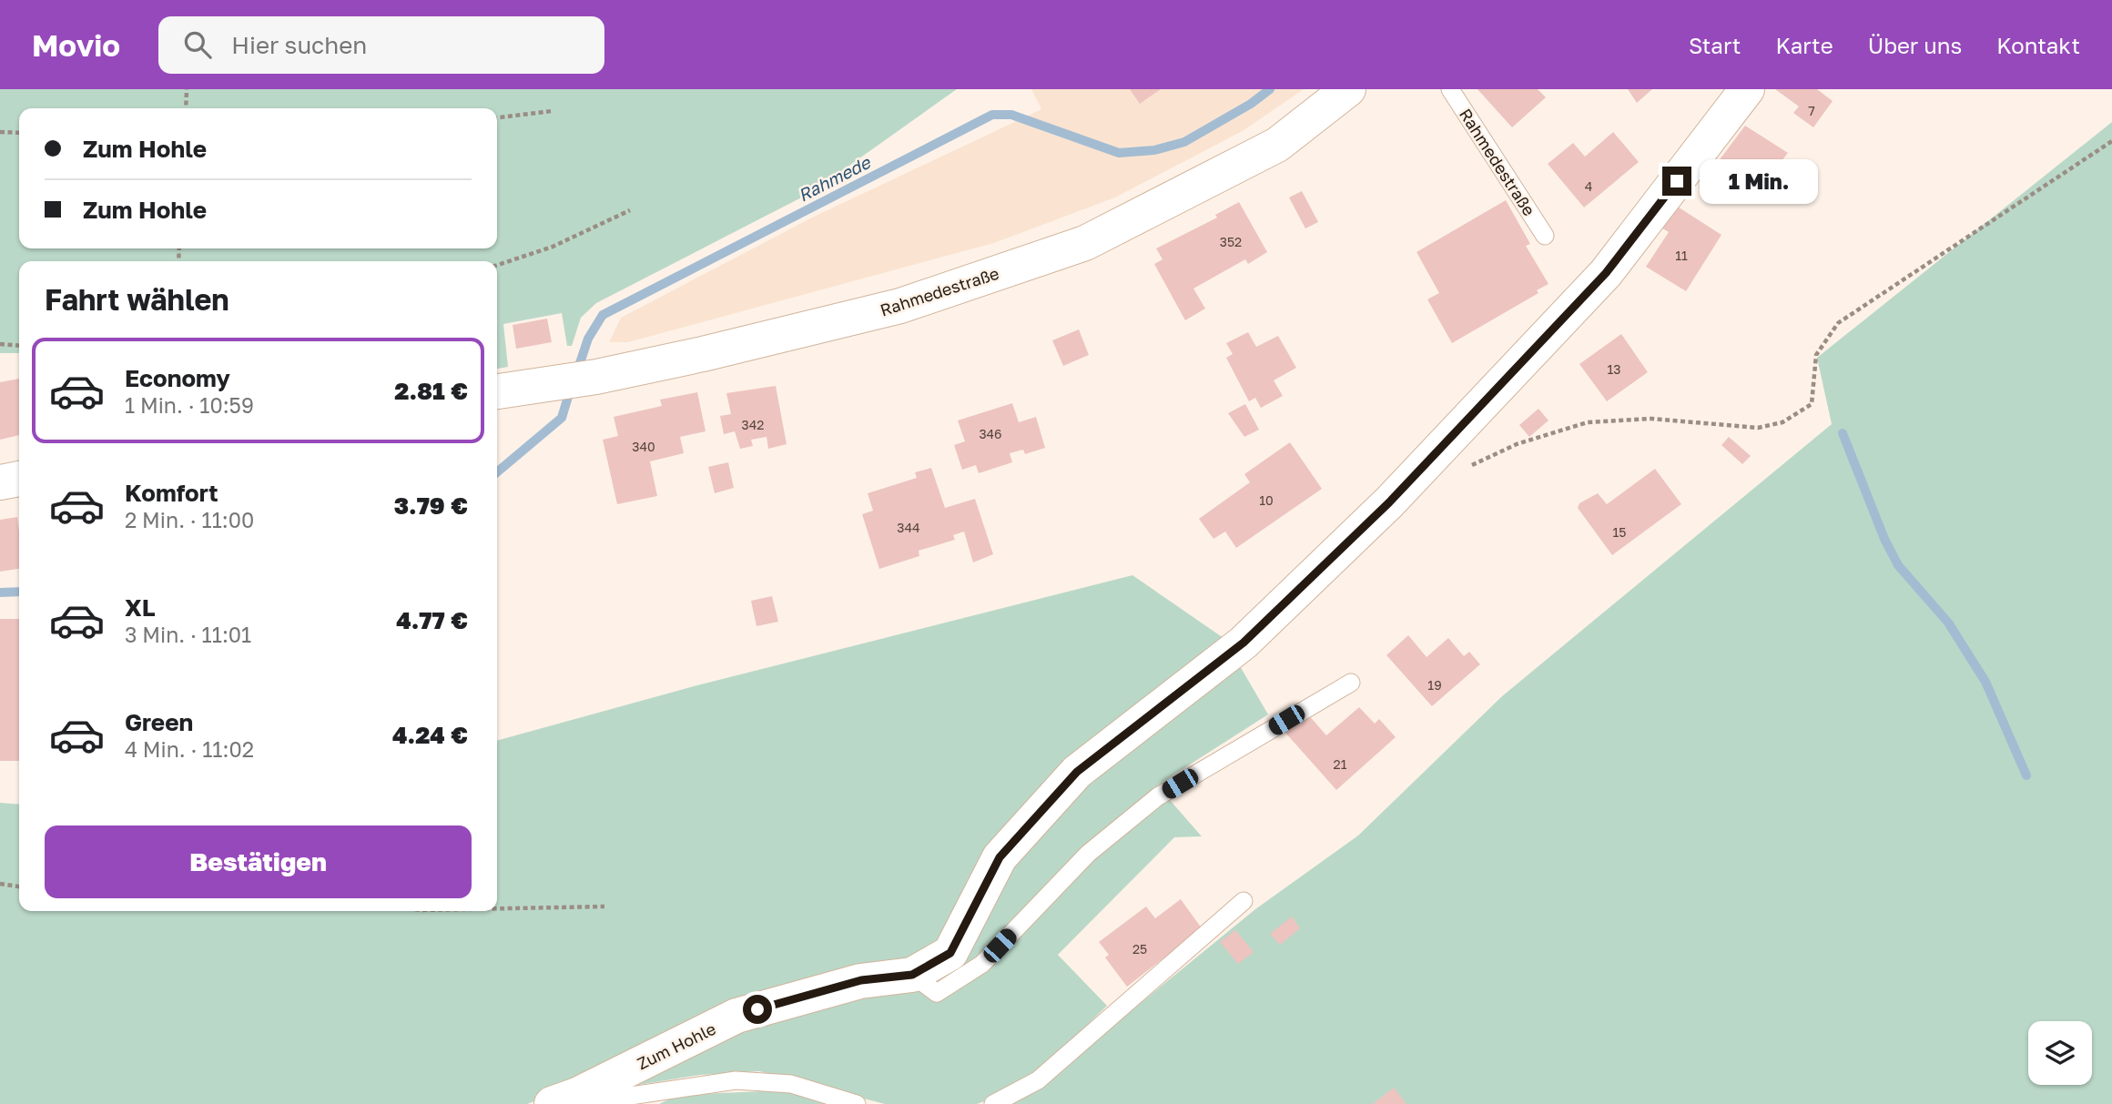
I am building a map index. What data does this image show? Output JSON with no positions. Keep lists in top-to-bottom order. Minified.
{"streets":{"street":["Rahmedestraße","Zum Hohle"]},"water":["Rahmede"],"house_numbers":["7","4","352","11","13","342","346","340","10","344","15","19","21","25"],"page":{"header":"Movio","search":"Hier suchen","nav":["Start","Karte","Über uns","Kontakt"],"banner":["Zum Hohle","Zum Hohle"],"bubble":"1 Min.","heading":"Fahrt wählen","list":[{"name":"Economy","note":"1 Min. · 10:59","value":"2.81 €"},{"name":"Komfort","note":"2 Min. · 11:00","value":"3.79 €"},{"name":"XL","note":"3 Min. · 11:01","value":"4.77 €"},{"name":"Green","note":"4 Min. · 11:02","value":"4.24 €"}],"buttons":"Bestätigen"}}
